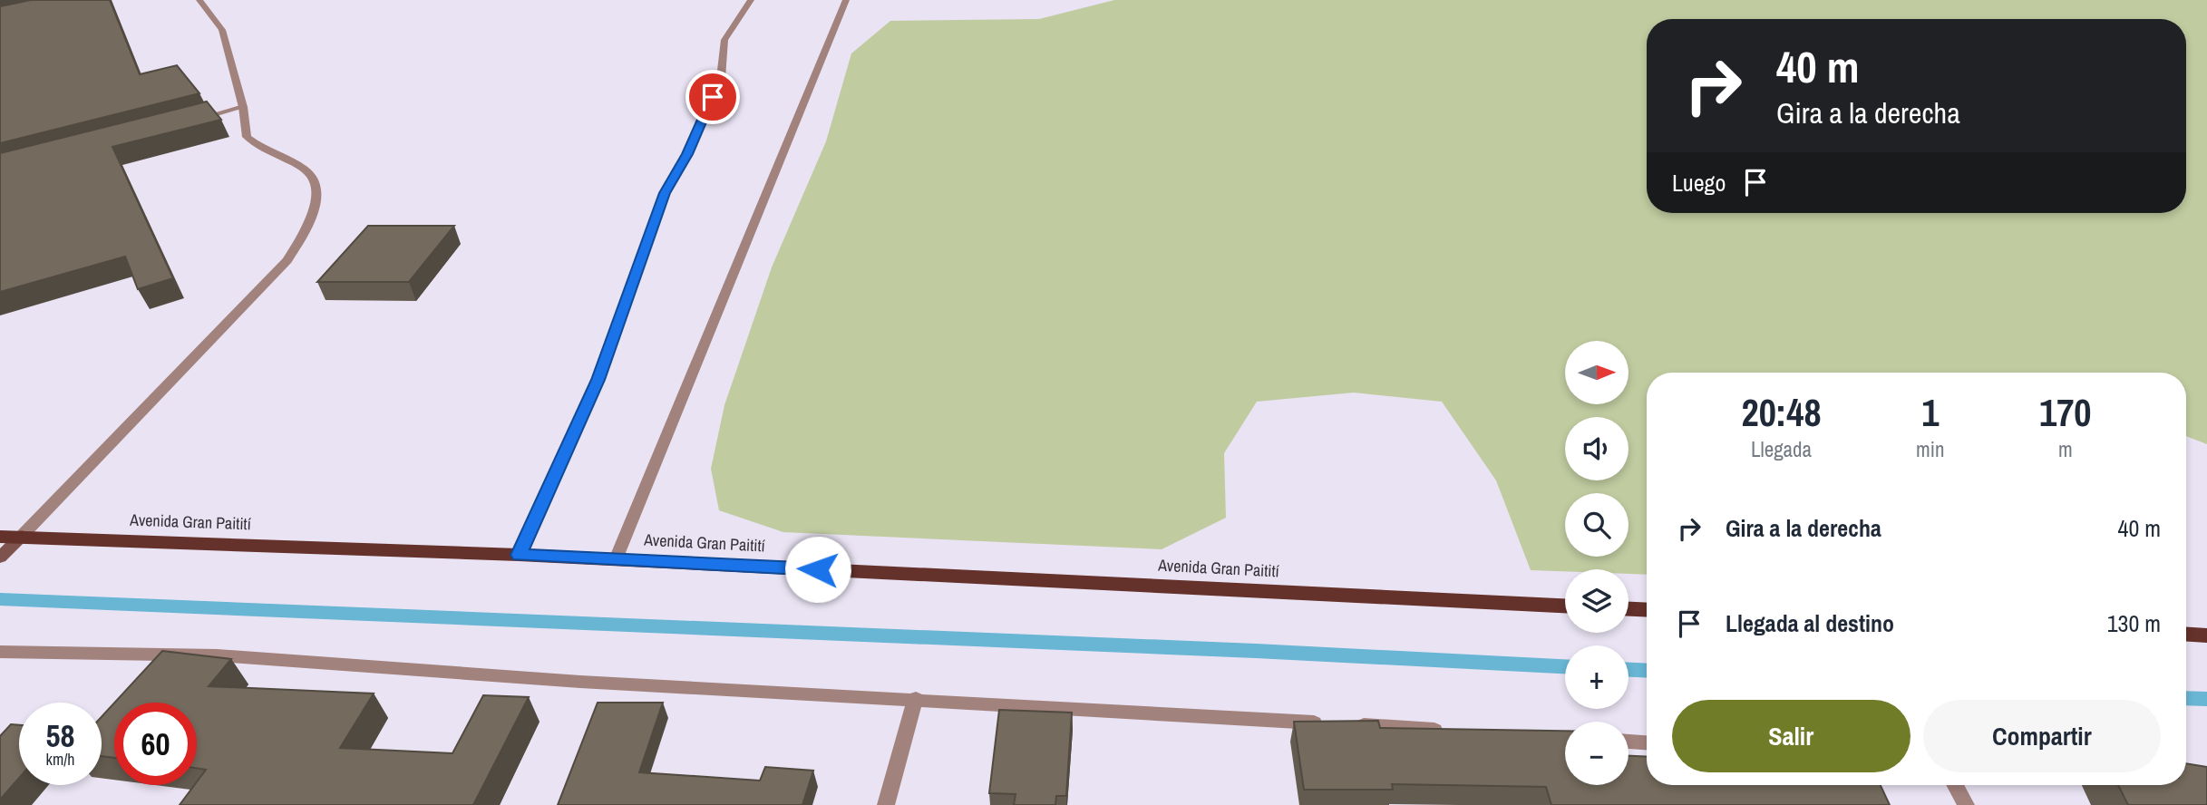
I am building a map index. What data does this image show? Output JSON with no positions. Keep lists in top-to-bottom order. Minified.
{"streets":{"main road":["Avenida Gran Paitití"]},"north":"right","page":{"turn":["40 m","Gira a la derecha"],"then":"Luego","map_buttons":["+","−"],"eta":["20:48","Llegada","1","min","170","m"],"list":[{"name":"Gira a la derecha","value":"40 m"},{"name":"Llegada al destino","value":"130 m"}],"buttons":["Salir","Compartir"],"speed":"58 km/h","limit":"60"}}
